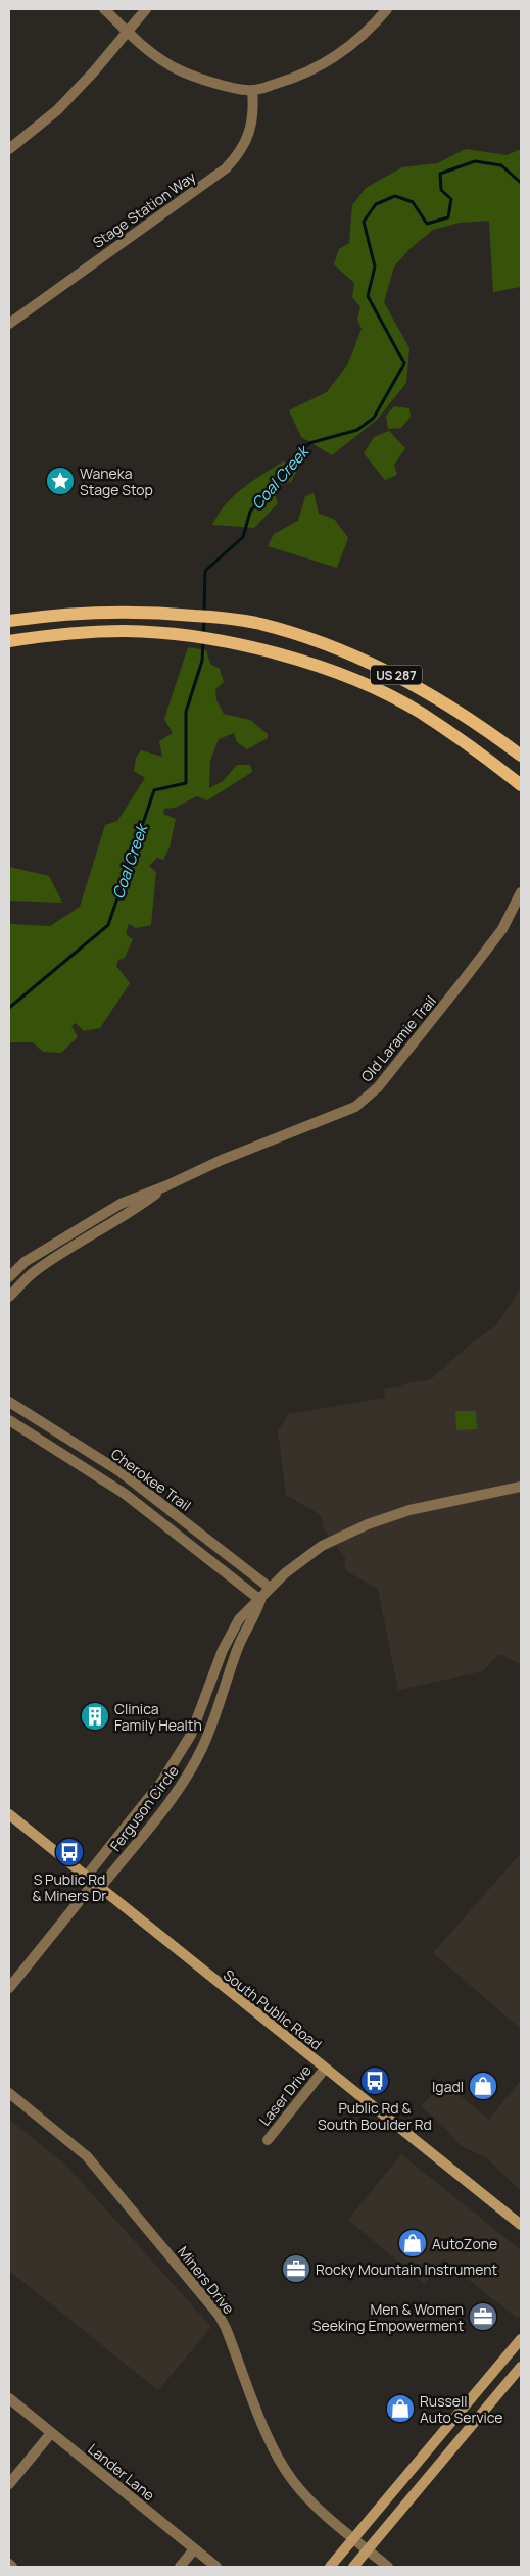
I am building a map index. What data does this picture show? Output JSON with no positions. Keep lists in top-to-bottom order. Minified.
{"streets":{"main road":["US 287"],"street":["Stage Station Way","Old Laramie Trail","Cherokee Trail","Ferguson Circle","South Public Road","Laser Drive","Miners Drive","Lander Lane"]},"crossings":[["Cherokee Trail","Ferguson Circle"],["Ferguson Circle","South Public Road"],["South Public Road","Laser Drive"]],"water":["Coal Creek"],"places":{"place":["Waneka Stage Stop"],"building":["Clinica Family Health"],"bus stop":["S Public Rd & Miners Dr","Public Rd & South Boulder Rd"],"shop":["IgadI","AutoZone","Russell Auto Service"],"office":["Rocky Mountain Instrument","Men & Women Seeking Empowerment"]}}
